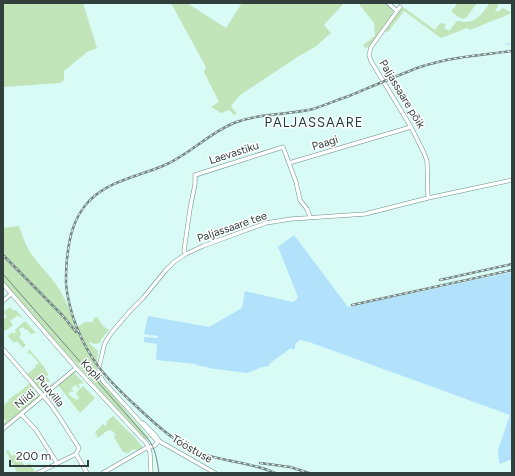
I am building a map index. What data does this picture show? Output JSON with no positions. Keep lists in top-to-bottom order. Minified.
{"streets":{"street":["Paljassaare põik","Paagi","Laevastiku","Paljassaare tee","Kopli","Puuvilla","Niidi","Tööstuse"]},"crossings":[["Paljassaare põik","Paagi"],["Paljassaare põik","Paljassaare tee"],["Paagi","Laevastiku"],["Laevastiku","Paljassaare tee"],["Paljassaare tee","Tööstuse"],["Kopli","Niidi"],["Puuvilla","Niidi"]],"districts":["PALJASSAARE"],"scale_bar":"200 m"}
